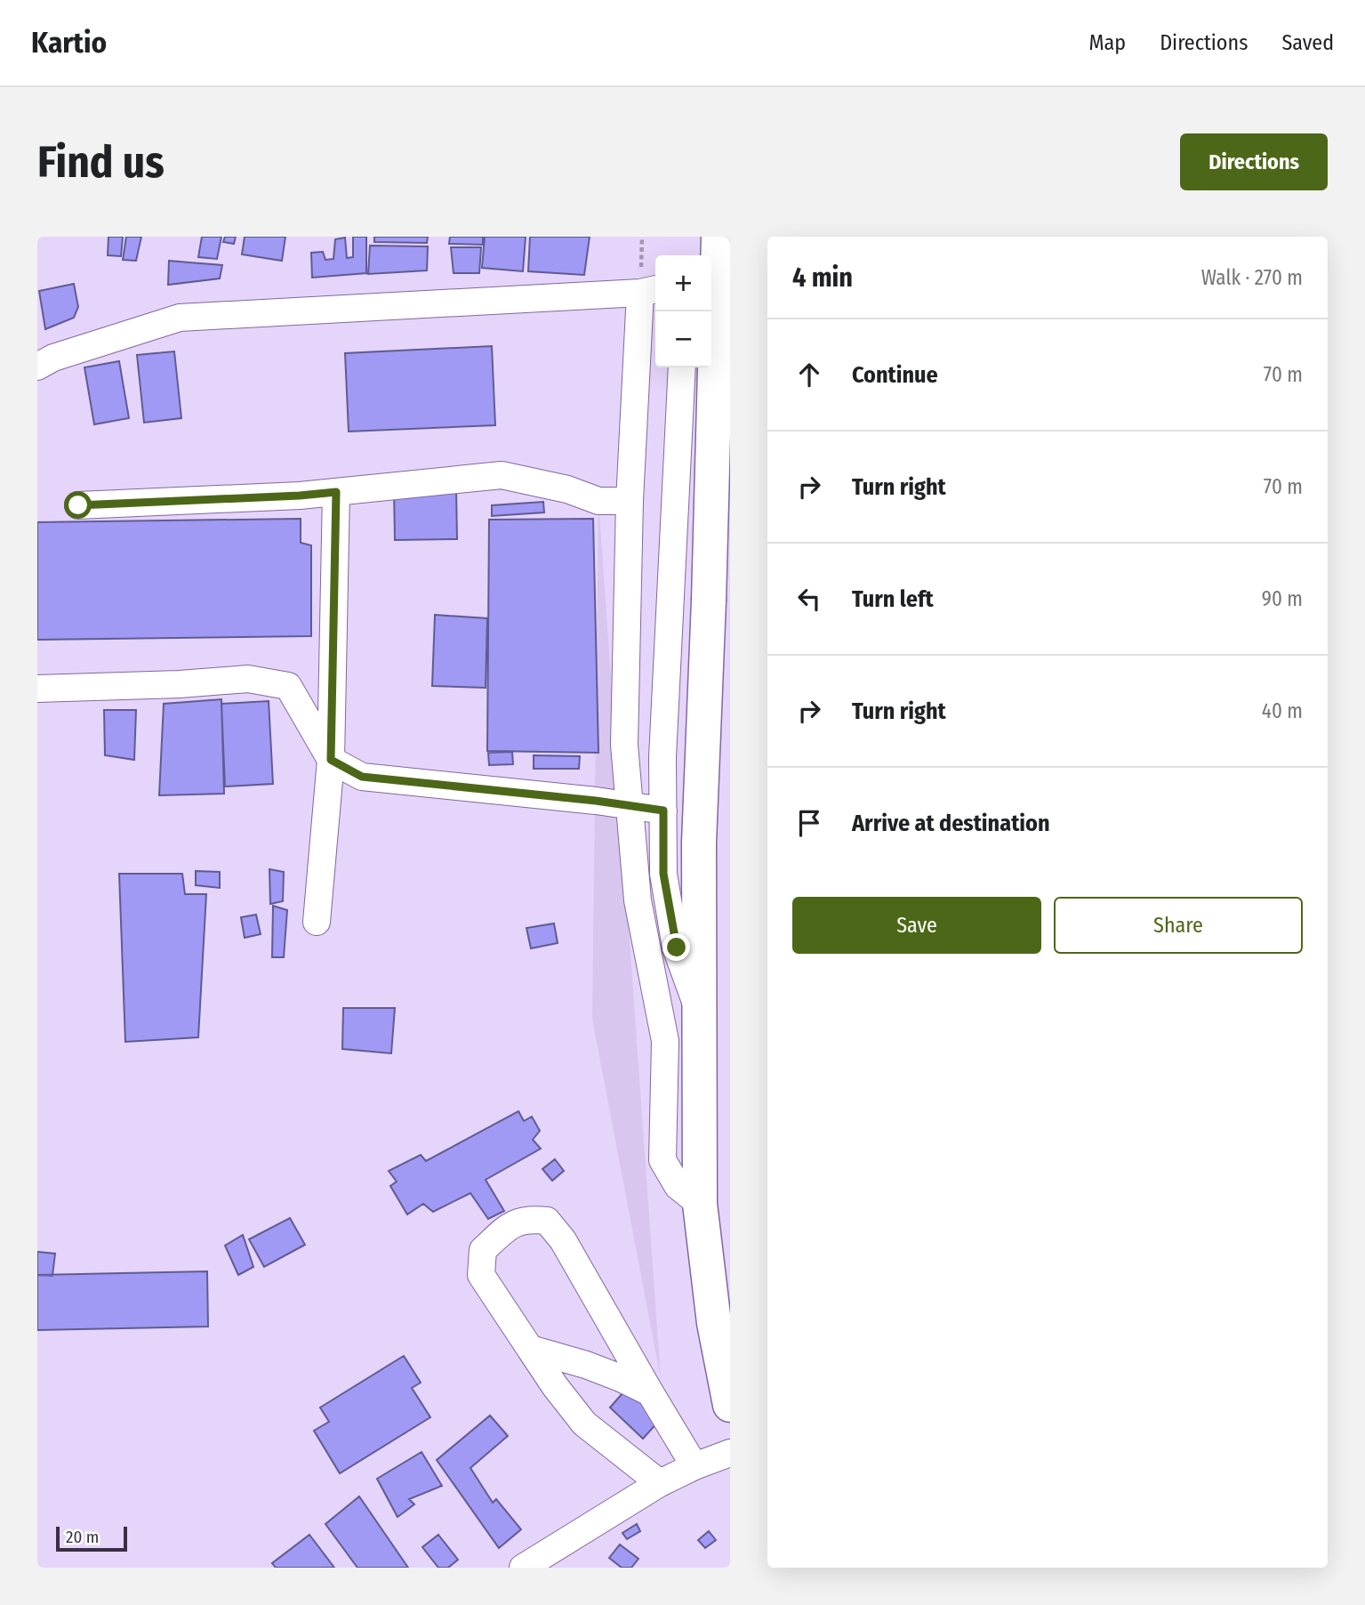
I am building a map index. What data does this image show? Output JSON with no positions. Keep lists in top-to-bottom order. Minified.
{"scale_bar":"20 m","page":{"header":"Kartio","nav":["Map","Directions","Saved"],"buttons":["Directions",["Save","Share"]],"title":"Find us","heading":["4 min","Walk · 270 m"],"map_buttons":["+","−"],"list":[["Continue","70 m"],["Turn right","70 m"],["Turn left","90 m"],["Turn right","40 m"],"Arrive at destination"],"scale":"20 m"}}
